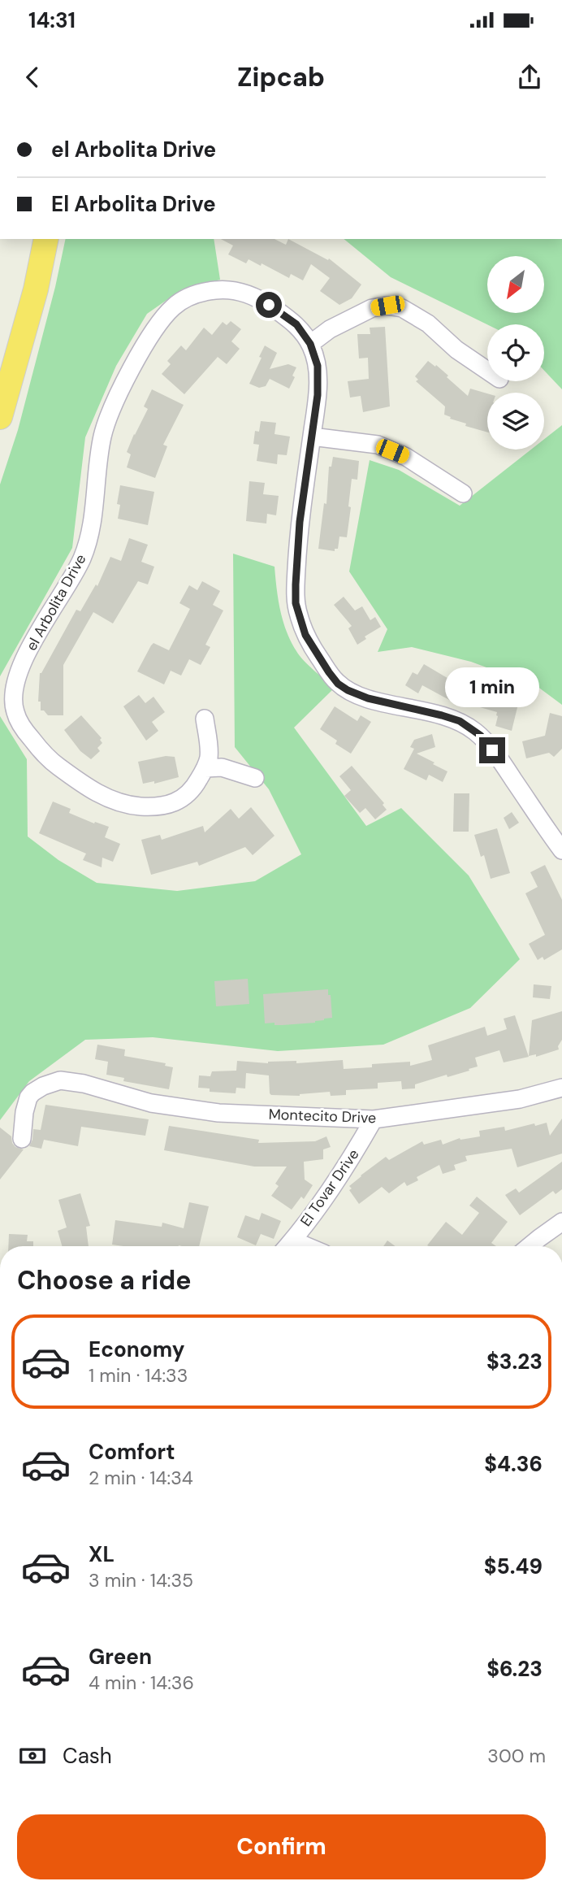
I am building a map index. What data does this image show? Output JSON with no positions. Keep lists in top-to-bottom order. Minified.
{"streets":{"street":["el Arbolita Drive","Montecito Drive","El Tovar Drive"]},"crossings":[["Montecito Drive","El Tovar Drive"]],"north":"bottom left","page":{"status":"14:31","header":"Zipcab","banner":["el Arbolita Drive","El Arbolita Drive"],"bubble":"1 min","heading":"Choose a ride","list":[{"name":"Economy","note":"1 min · 14:33","value":"$3.23"},{"name":"Comfort","note":"2 min · 14:34","value":"$4.36"},{"name":"XL","note":"3 min · 14:35","value":"$5.49"},{"name":"Green","note":"4 min · 14:36","value":"$6.23"}],"pay":["Cash","300 m"],"buttons":"Confirm"}}
